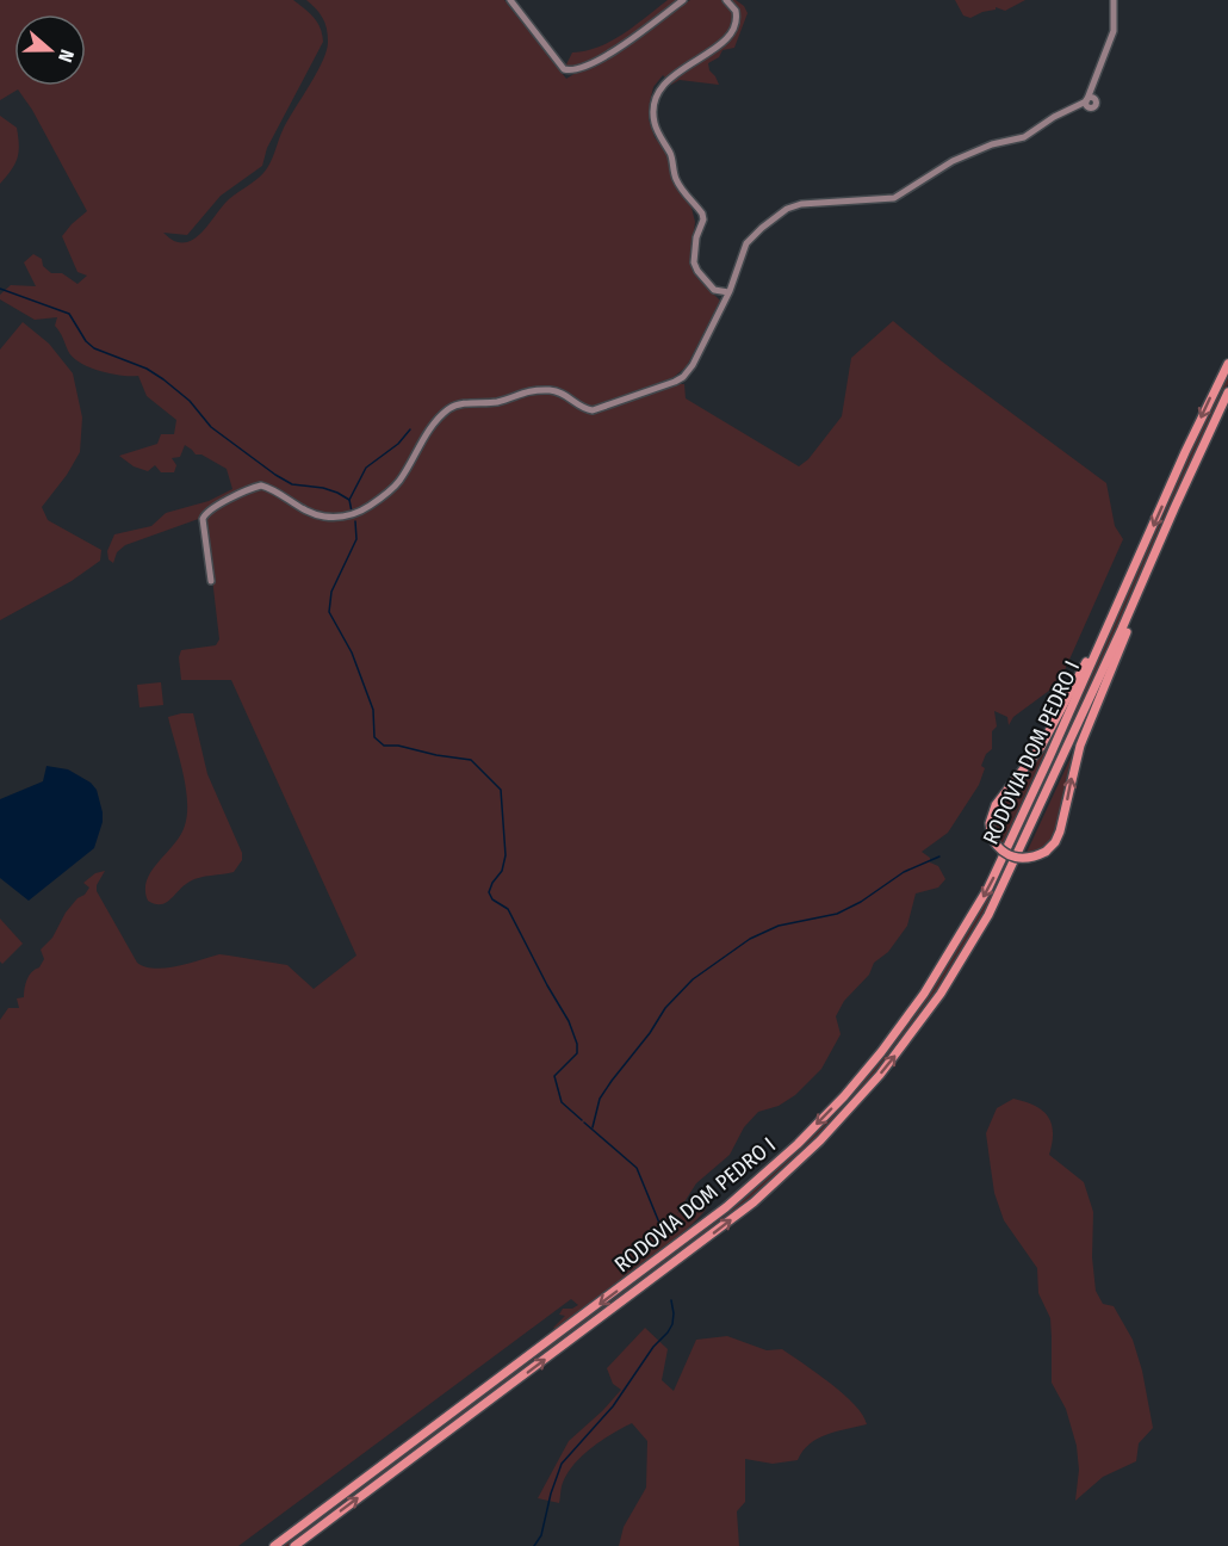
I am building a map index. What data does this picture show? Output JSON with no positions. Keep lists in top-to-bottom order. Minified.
{"streets":{"highway":["RODOVIA DOM PEDRO I"]},"north":"right"}
